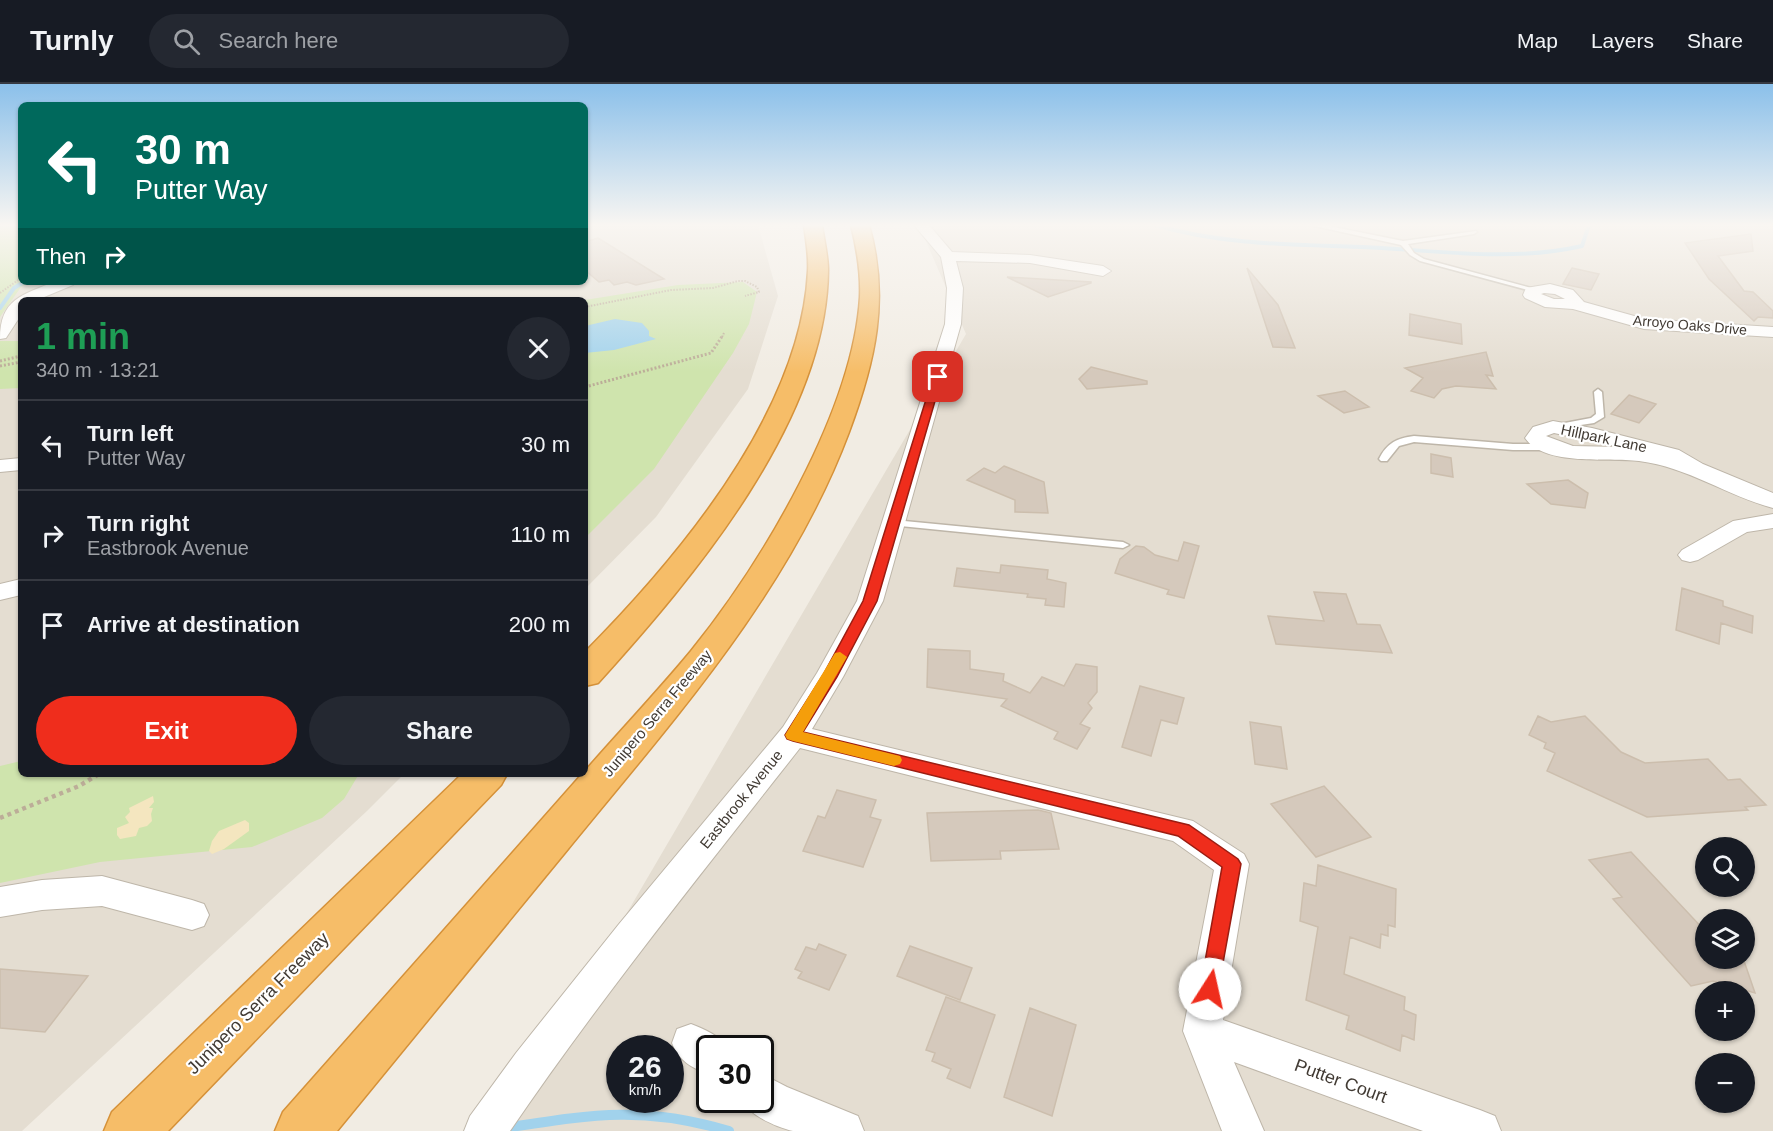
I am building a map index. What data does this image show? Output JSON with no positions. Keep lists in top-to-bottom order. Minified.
{"streets":{"highway":["Junipero Serra Freeway"],"street":["Arroyo Oaks Drive","Hillpark Lane","Eastbrook Avenue","Putter Court"]},"page":{"header":"Turnly","search":"Search here","nav":["Map","Layers","Share"],"turn":["30 m","Putter Way"],"then":"Then","heading":["1 min","340 m · 13:21"],"list":[{"name":"Turn left","note":"Putter Way","value":"30 m"},{"name":"Turn right","note":"Eastbrook Avenue","value":"110 m"},{"name":"Arrive at destination","value":"200 m"}],"buttons":["Exit","Share"],"map_buttons":["+","−"],"speed":"26 km/h","limit":"30"}}
